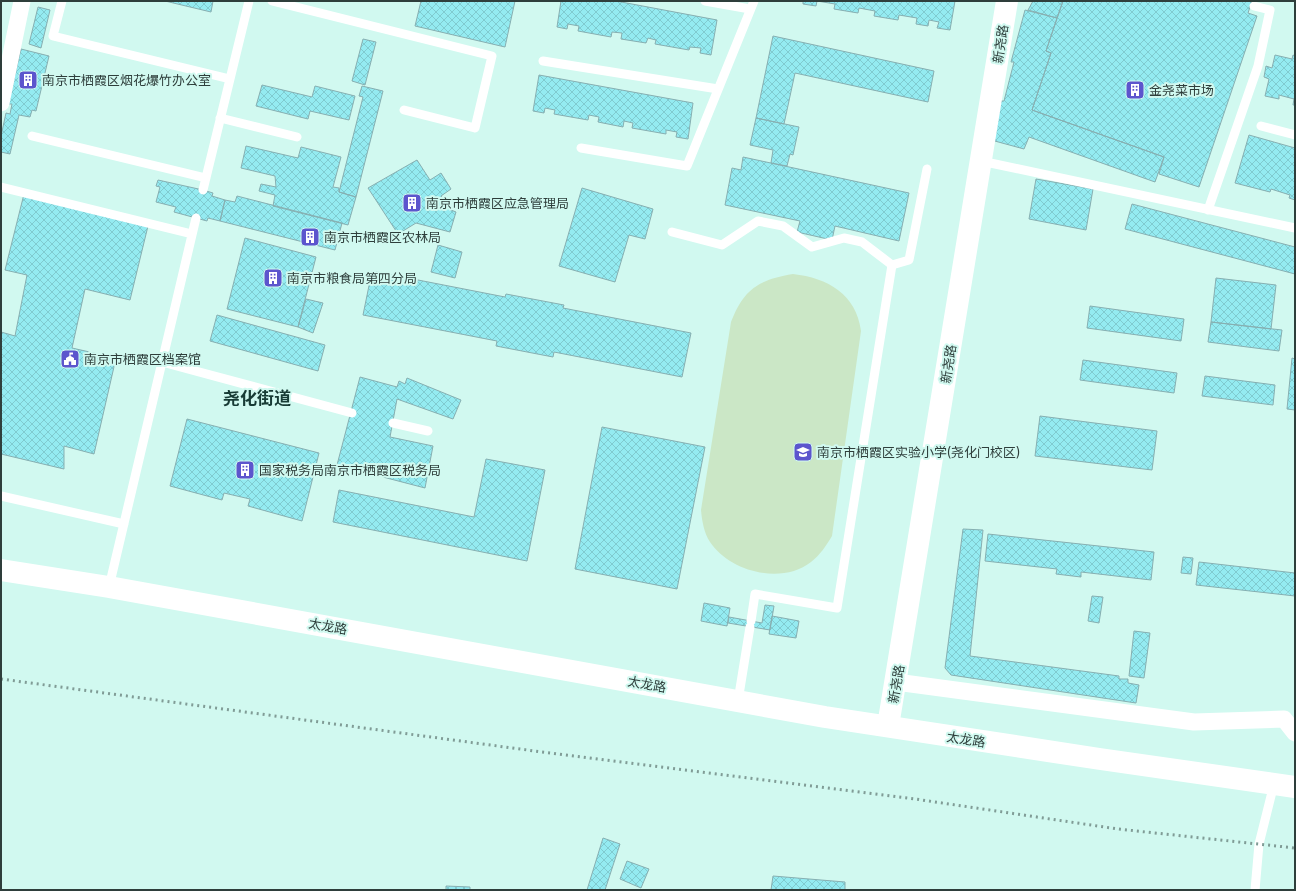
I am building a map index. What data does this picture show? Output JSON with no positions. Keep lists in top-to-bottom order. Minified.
{"streets":{"street":["新尧路","太龙路"]},"crossings":[["新尧路","太龙路"]],"districts":["尧化街道"],"places":{"building":["南京市栖霞区烟花爆竹办公室","金尧菜市场","南京市栖霞区应急管理局","南京市栖霞区农林局","南京市粮食局第四分局","国家税务局南京市栖霞区税务局"],"public building":["南京市栖霞区档案馆"],"school or university":["南京市栖霞区实验小学(尧化门校区)"]}}
